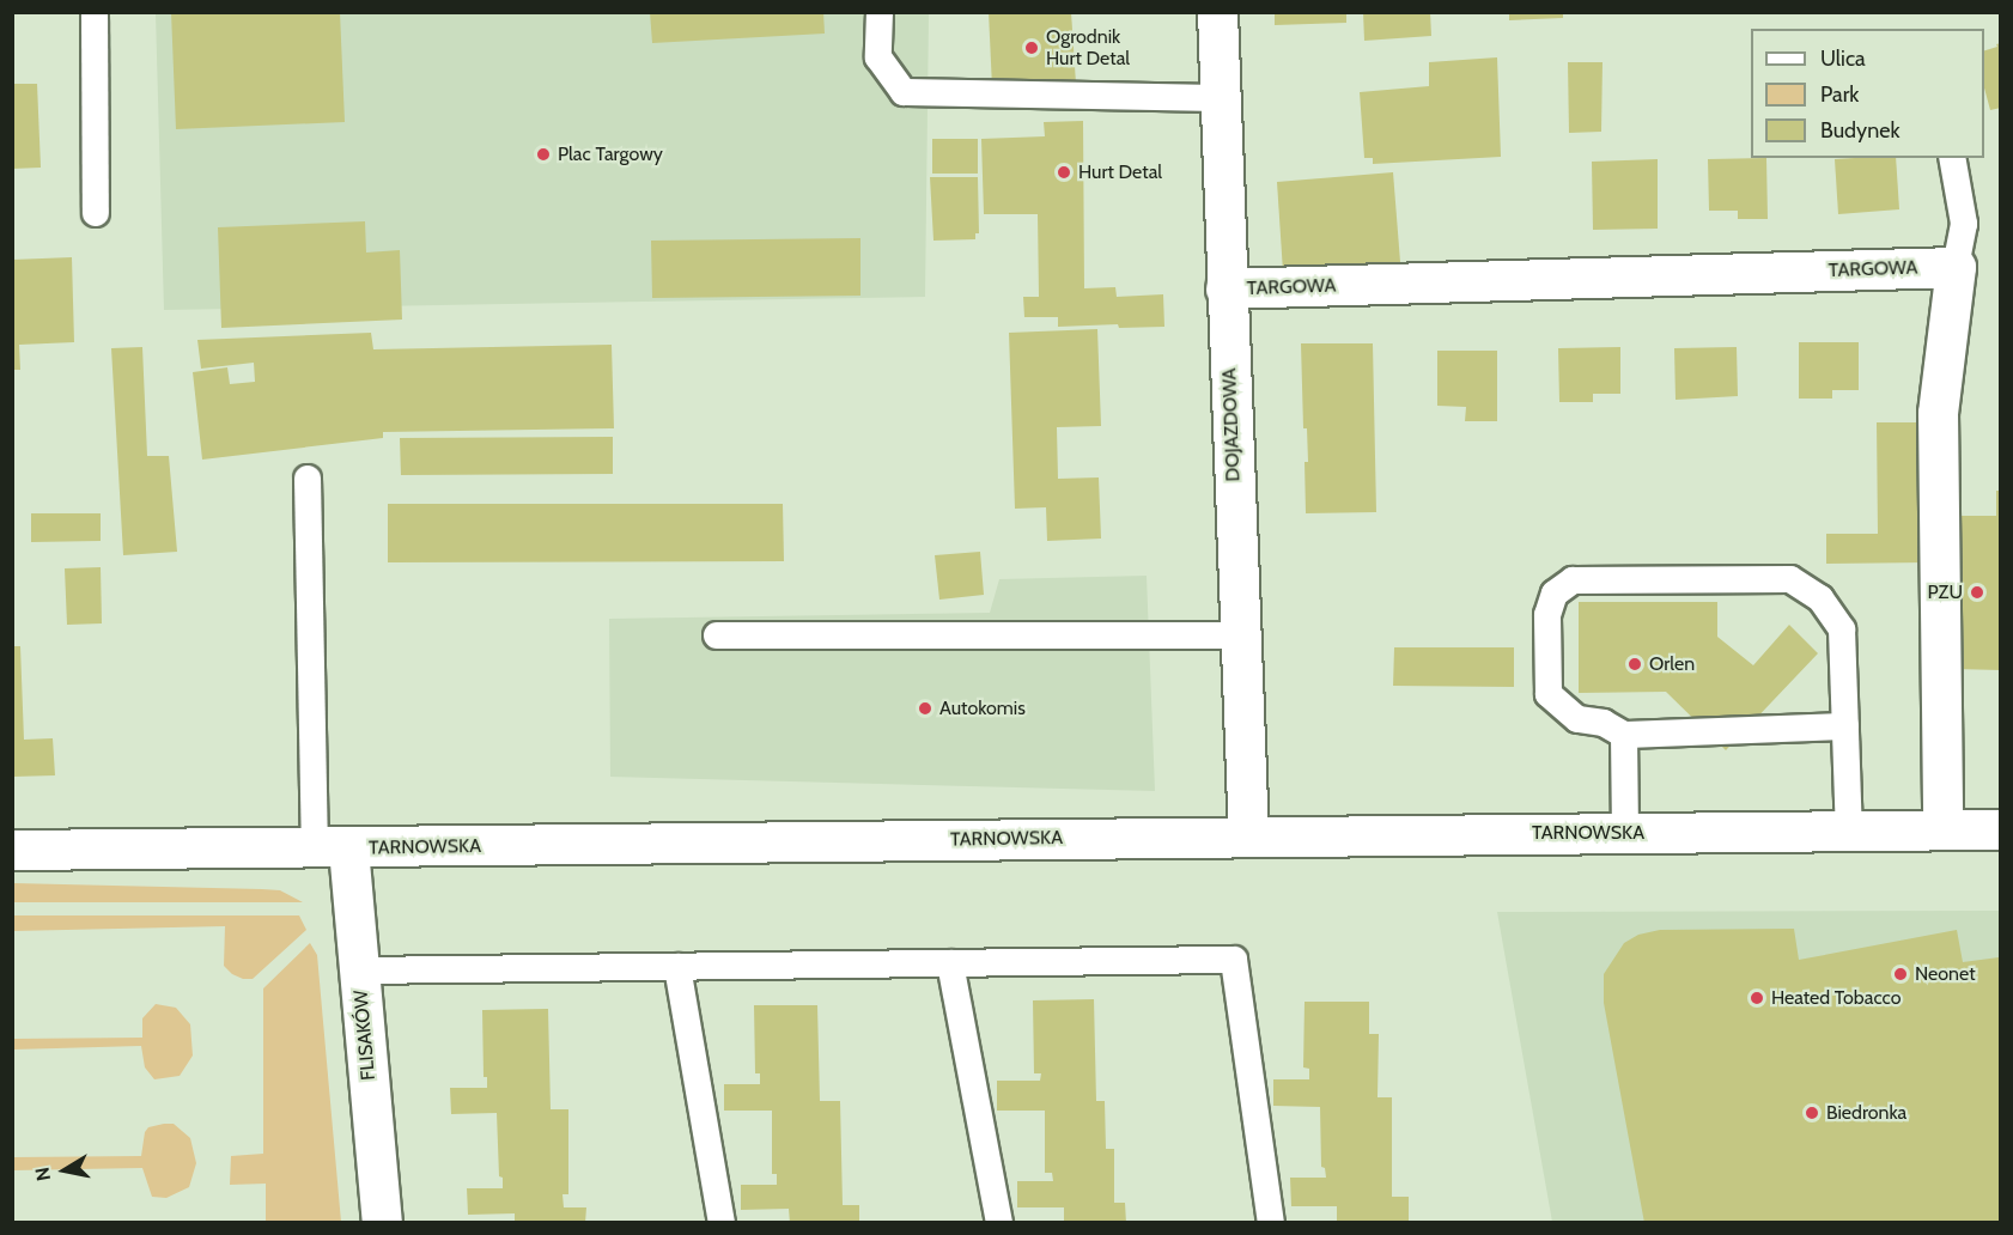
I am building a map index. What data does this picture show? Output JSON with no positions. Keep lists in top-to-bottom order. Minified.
{"streets":{"street":["TARGOWA","DOJAZDOWA","TARNOWSKA","FLISAKÓW"]},"crossings":[["TARGOWA","DOJAZDOWA"],["DOJAZDOWA","TARNOWSKA"],["TARNOWSKA","FLISAKÓW"]],"places":["Ogrodnik Hurt Detal","Plac Targowy","Hurt Detal","PZU","Orlen","Autokomis","Neonet","Heated Tobacco","Biedronka"],"legend":["Ulica","Park","Budynek"],"north":"left"}
